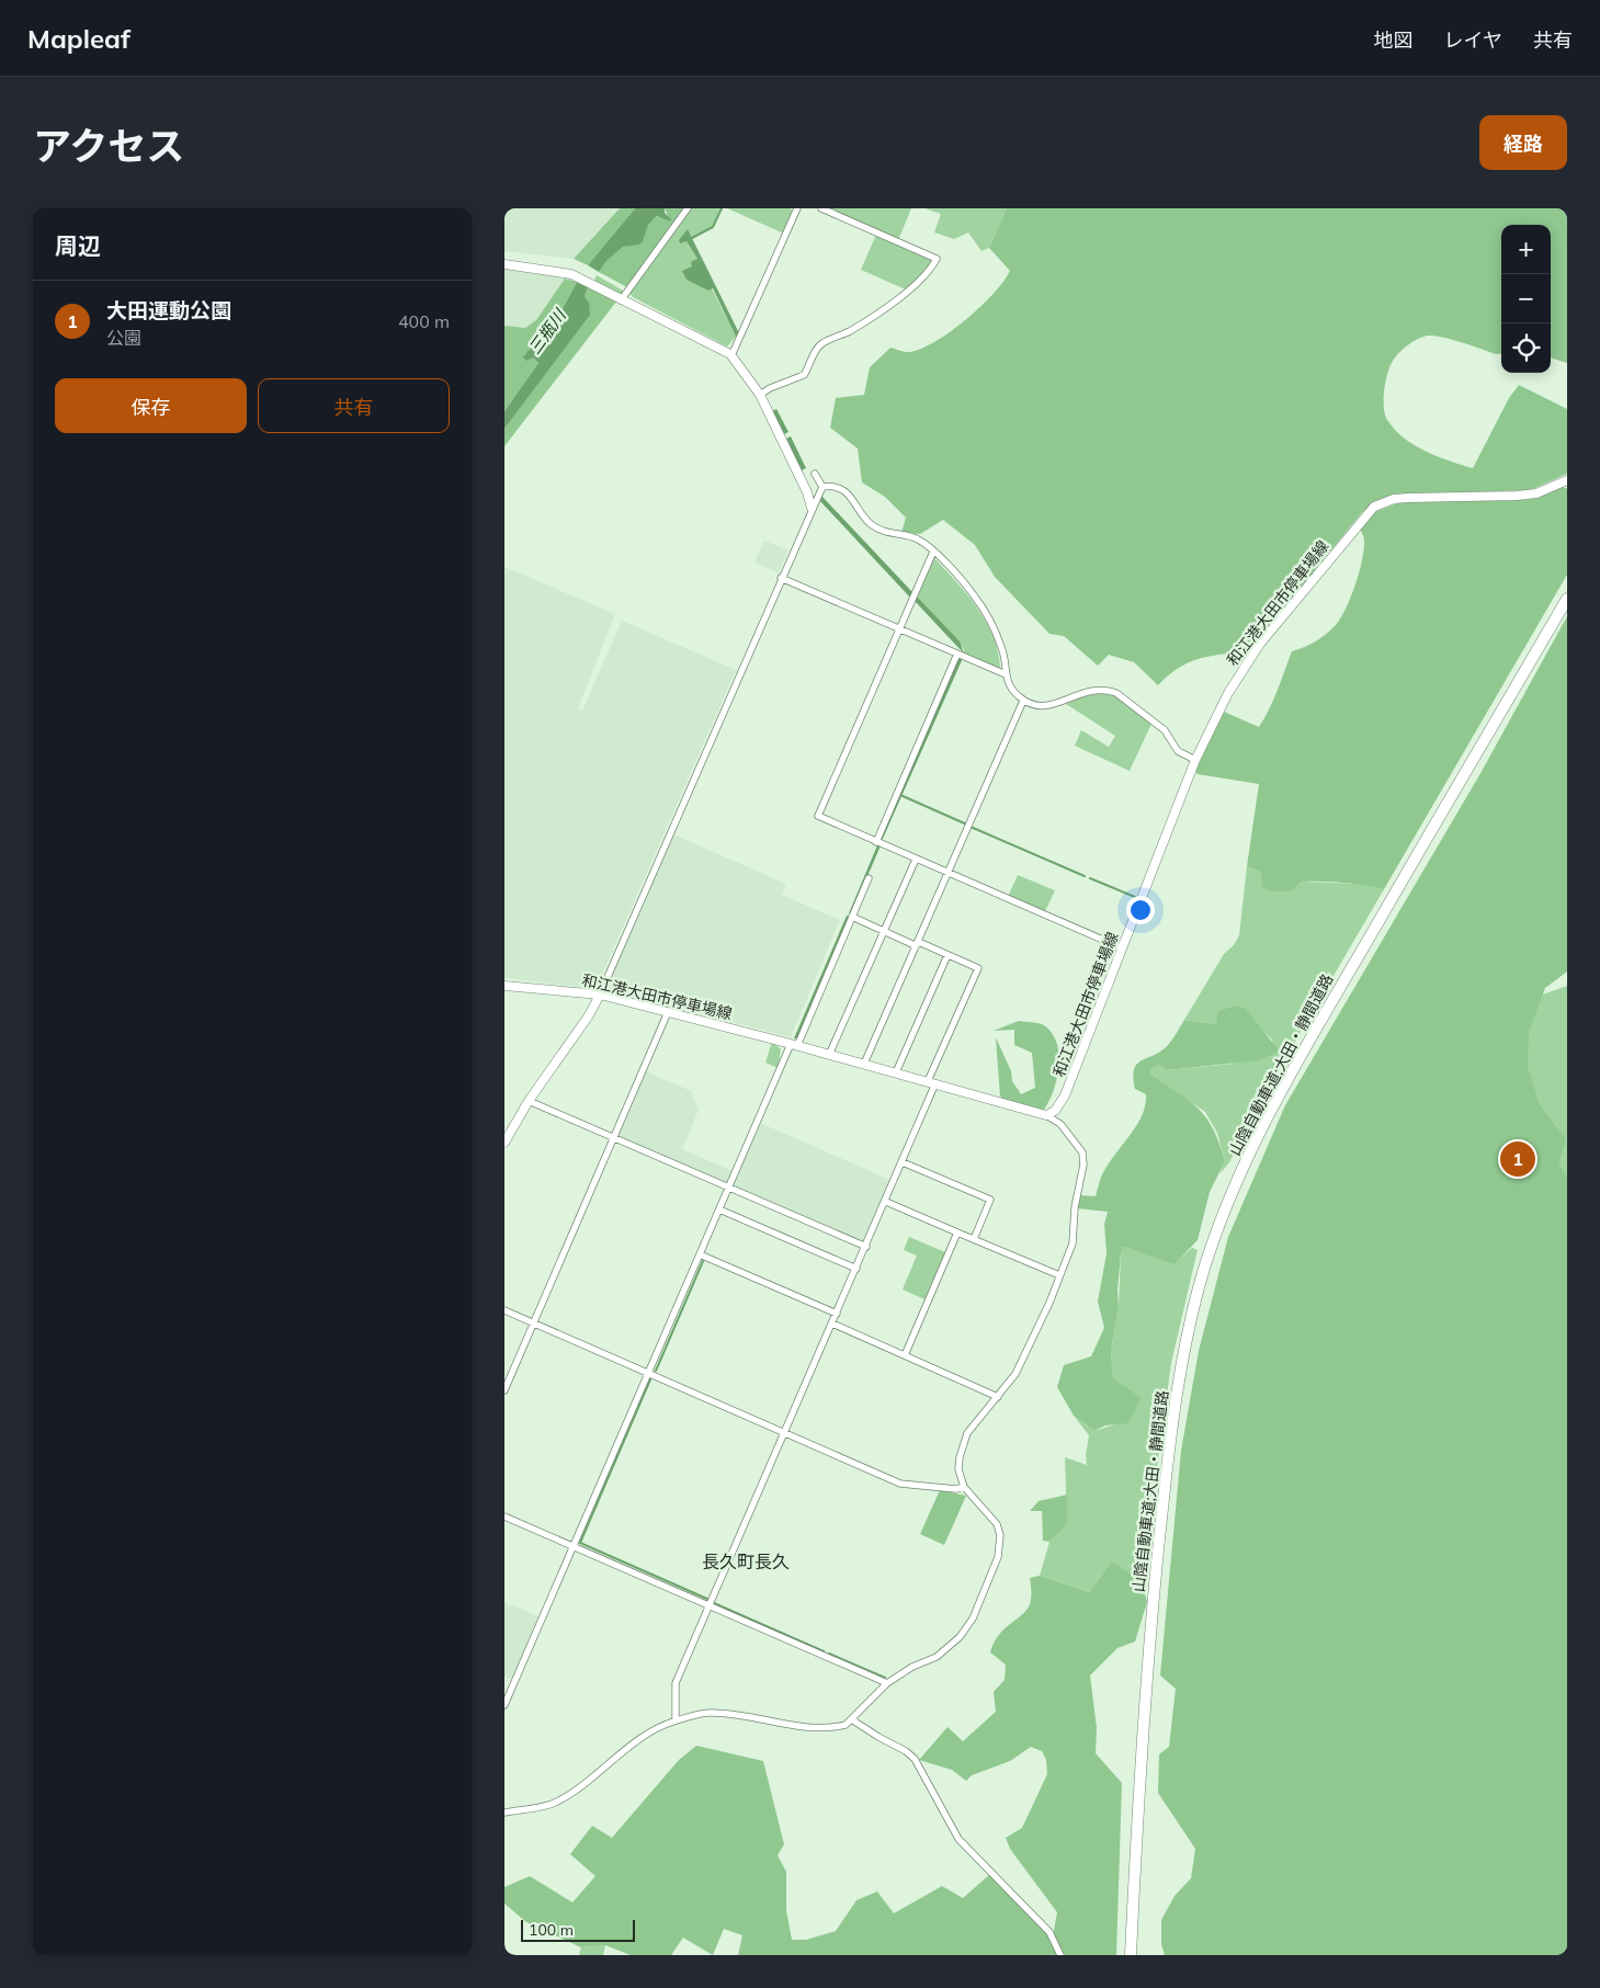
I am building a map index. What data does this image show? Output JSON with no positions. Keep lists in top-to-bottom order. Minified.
{"streets":{"highway":["山陰自動車道;大田・静間道路"],"main road":["和江港大田市停車場線"]},"districts":["長久町長久"],"water":["三瓶川"],"scale_bar":"100 m","page":{"header":"Mapleaf","nav":["地図","レイヤ","共有"],"title":"アクセス","buttons":["経路",["保存","共有"]],"heading":"周辺","map_buttons":["+","−"],"list":[{"mark":"1","name":"大田運動公園","note":"公園","value":"400 m"}],"pins":"1","scale":"100 m"}}
